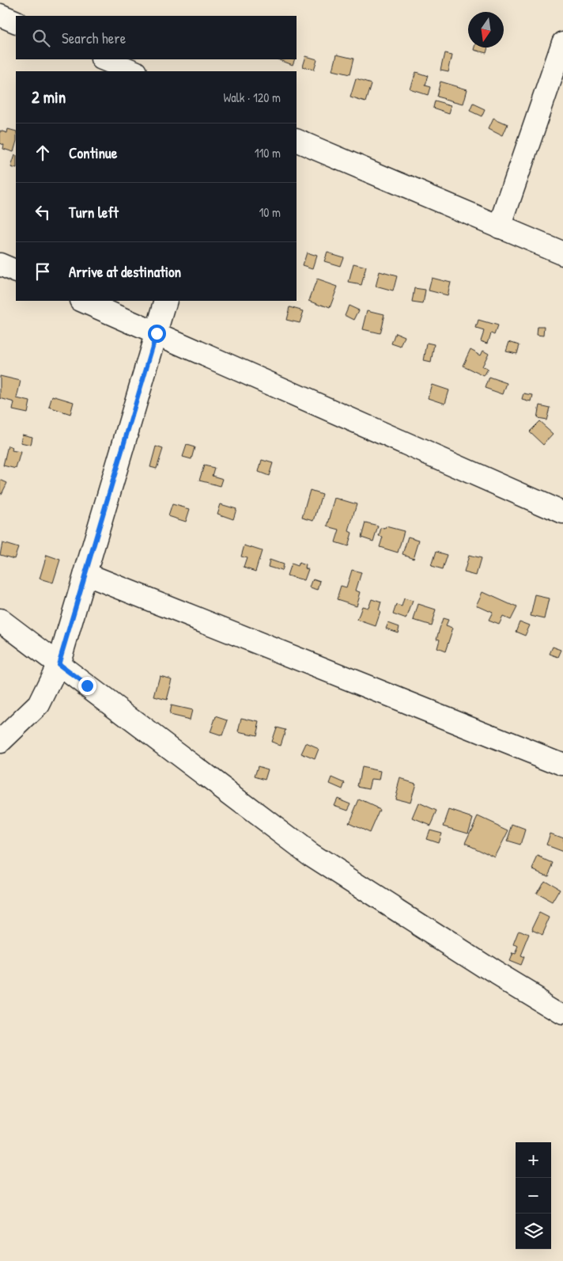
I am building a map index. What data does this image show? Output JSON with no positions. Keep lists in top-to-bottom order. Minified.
{"north":"bottom","page":{"search":"Search here","heading":["2 min","Walk · 120 m"],"list":[["Continue","110 m"],["Turn left","10 m"],"Arrive at destination"],"map_buttons":["+","−"]}}
